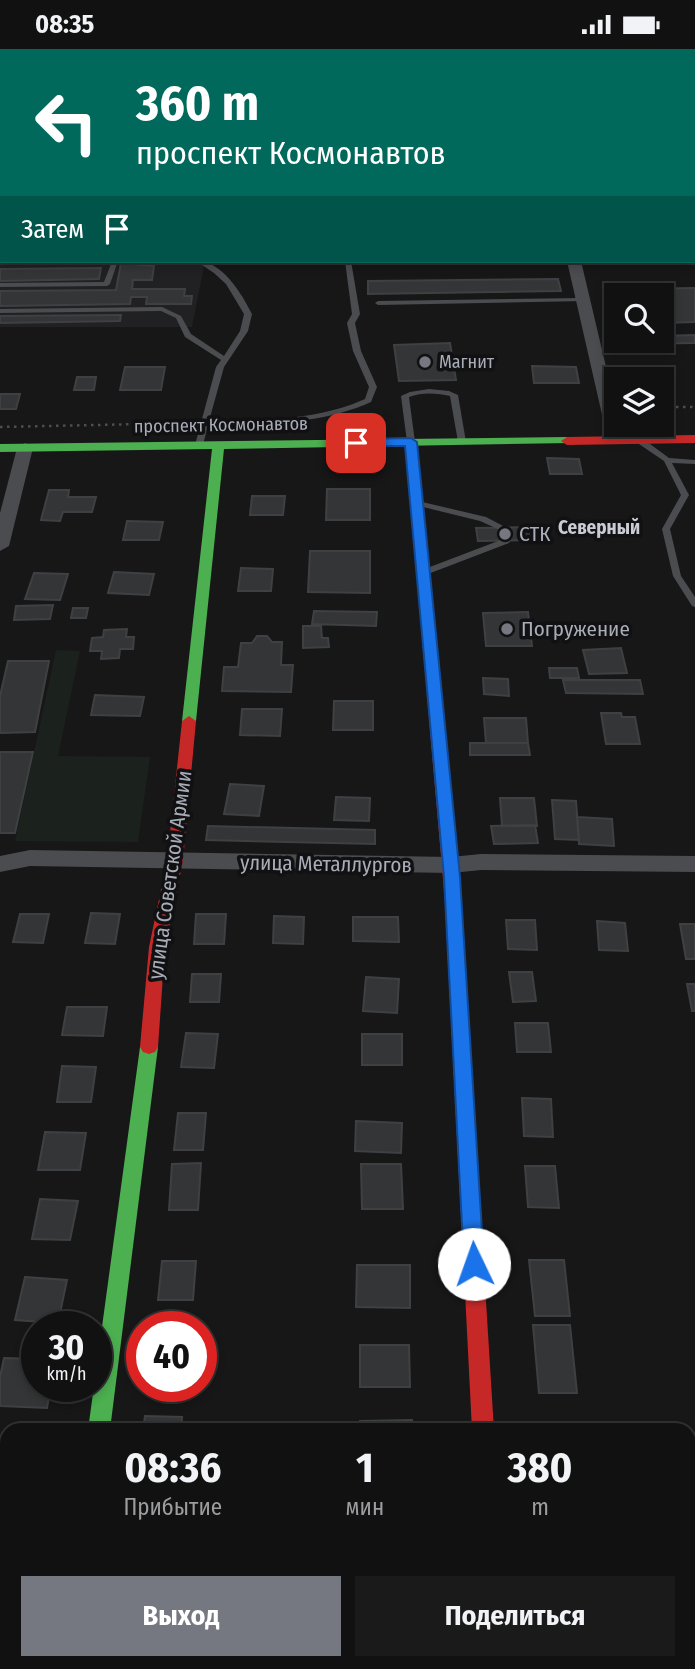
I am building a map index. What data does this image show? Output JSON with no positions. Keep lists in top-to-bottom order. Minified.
{"streets":{"street":["проспект Космонавтов","улица Металлургов","улица Советской Армии"]},"crossings":[["проспект Космонавтов","улица Советской Армии"],["улица Металлургов","улица Советской Армии"]],"districts":["Северный"],"places":["Магнит","СТК","Погружение"],"page":{"status":"08:35","turn":["360 m","проспект Космонавтов"],"then":"Затем","speed":"30 km/h","limit":"40","eta":["08:36","Прибытие","1","мин","380","m"],"buttons":["Выход","Поделиться"]}}
